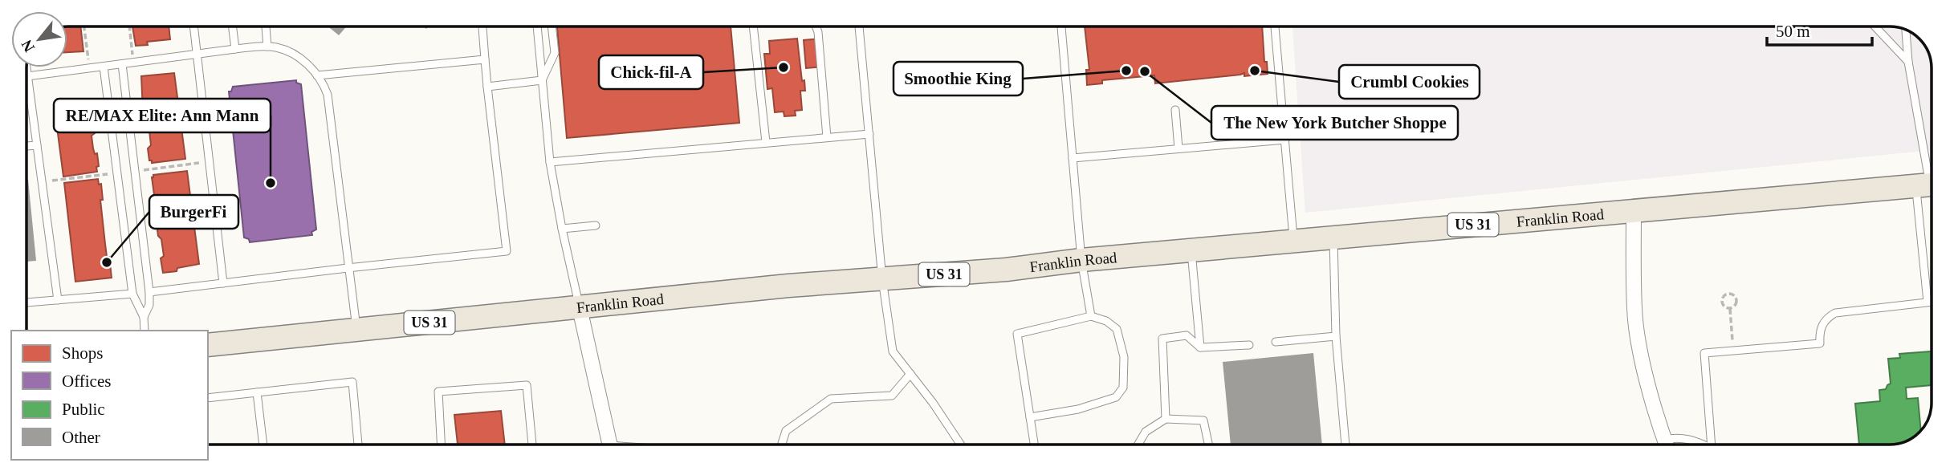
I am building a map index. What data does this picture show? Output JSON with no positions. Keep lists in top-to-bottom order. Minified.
{"streets":{"main road":["Franklin Road","US 31"]},"places":["Chick-fil-A","Smoothie King","Crumbl Cookies","The New York Butcher Shoppe","RE/MAX Elite: Ann Mann","BurgerFi"],"legend":["Shops","Offices","Public","Other"],"scale_bar":"50 m","north":"bottom left"}
